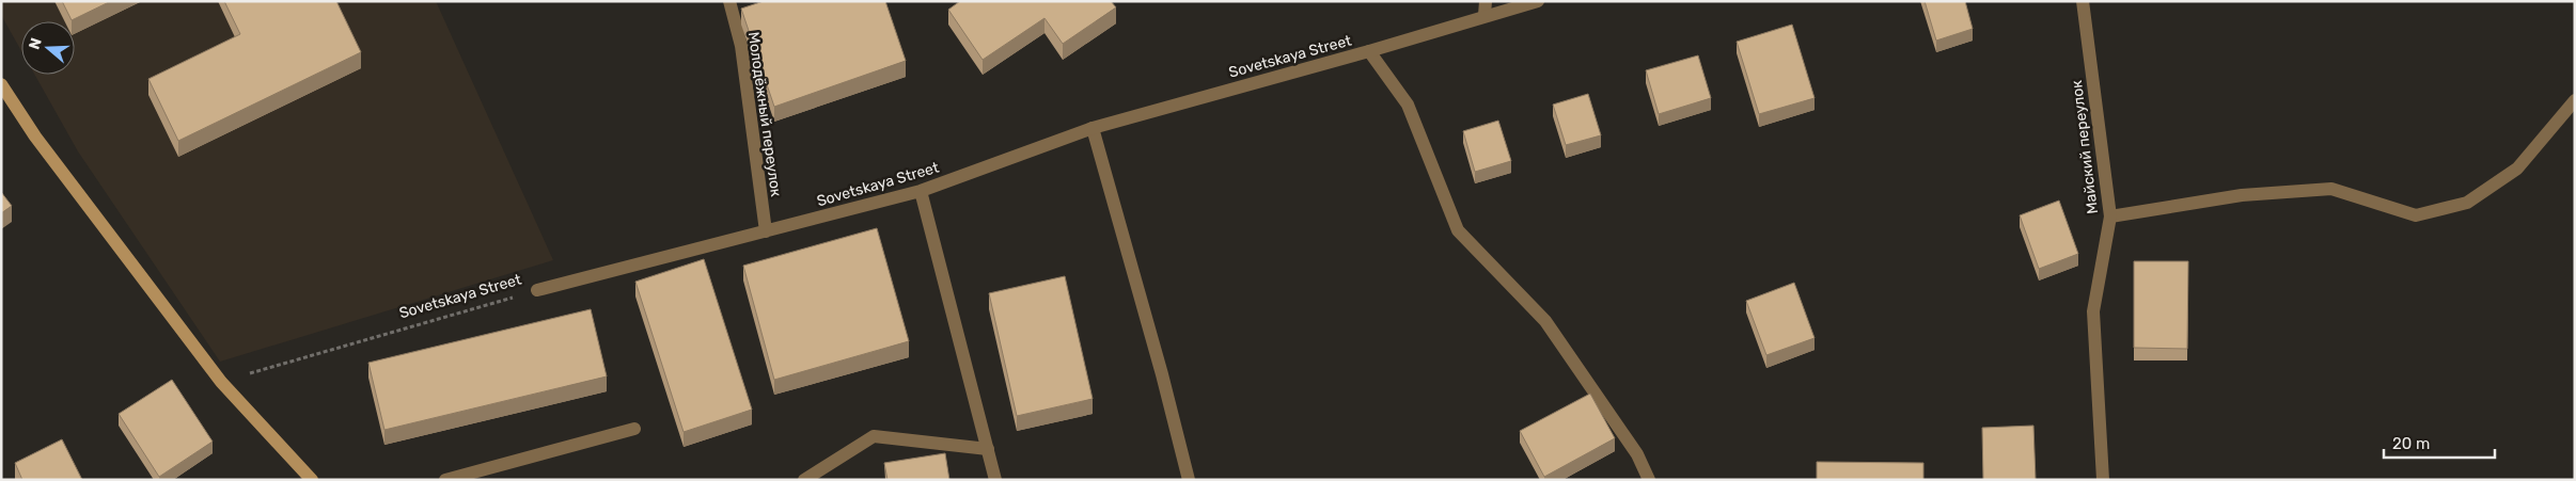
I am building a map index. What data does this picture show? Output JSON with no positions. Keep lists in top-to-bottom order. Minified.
{"streets":{"street":["Sovetskaya Street","Молодёжный переулок","Майский переулок"]},"crossings":[["Sovetskaya Street","Молодёжный переулок"]],"scale_bar":"20 m","north":"left"}
